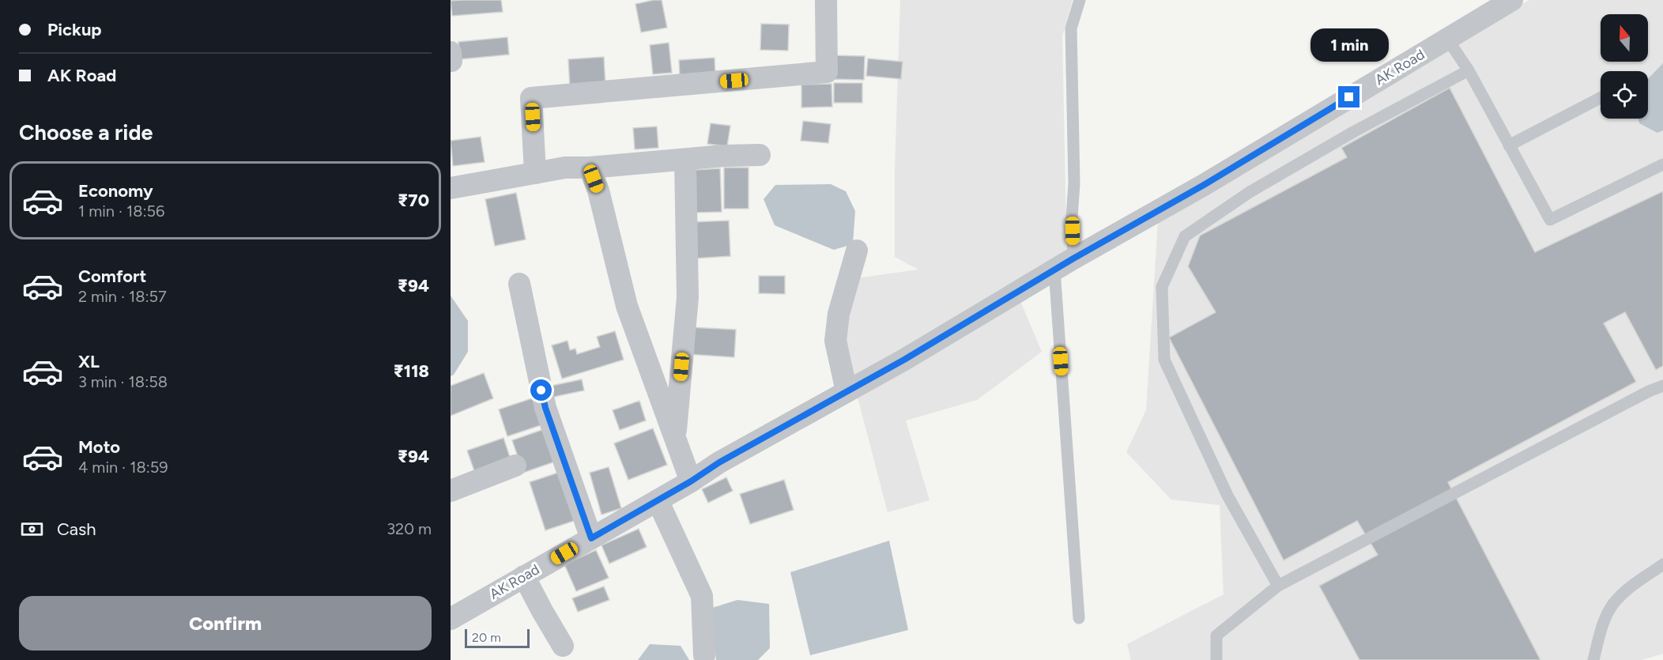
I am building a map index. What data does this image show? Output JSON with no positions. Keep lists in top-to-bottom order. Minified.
{"streets":{"street":["AK Road"]},"scale_bar":"20 m","north":"top","page":{"banner":["Pickup","AK Road"],"bubble":"1 min","heading":"Choose a ride","list":[{"name":"Economy","note":"1 min · 18:56","value":"₹70"},{"name":"Comfort","note":"2 min · 18:57","value":"₹94"},{"name":"XL","note":"3 min · 18:58","value":"₹118"},{"name":"Moto","note":"4 min · 18:59","value":"₹94"}],"pay":["Cash","320 m"],"buttons":"Confirm","scale":"20 m"}}
